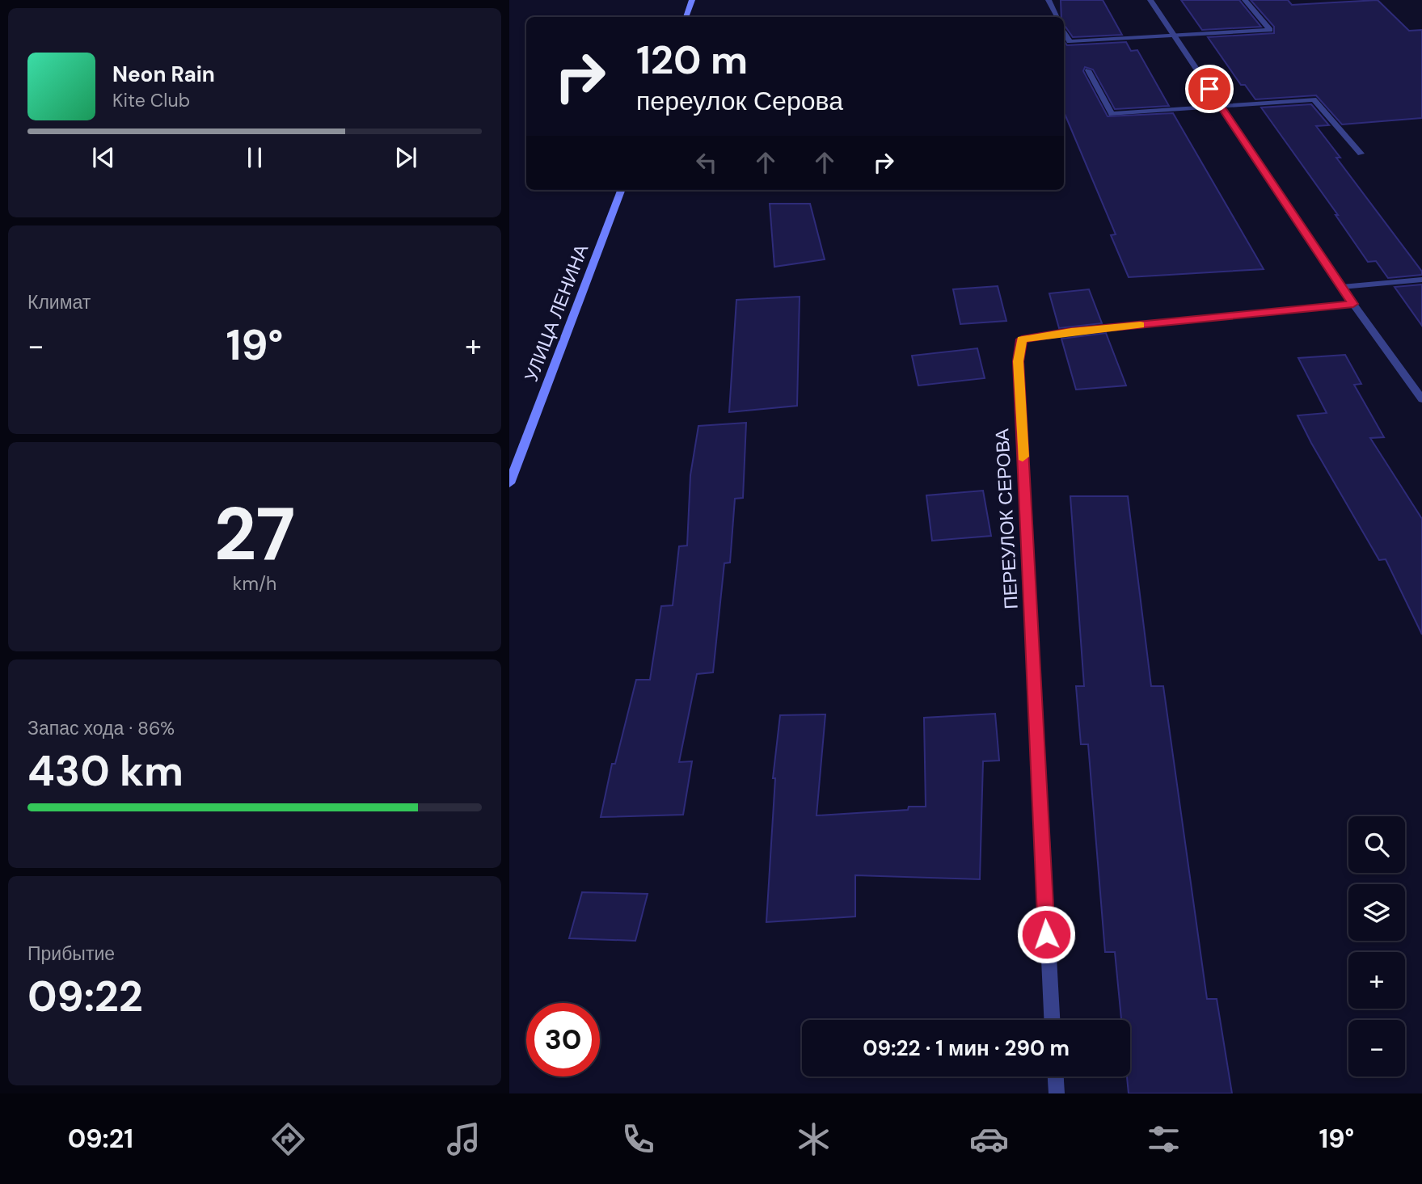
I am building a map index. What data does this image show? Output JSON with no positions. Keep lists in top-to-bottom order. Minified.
{"streets":{"main road":["УЛИЦА ЛЕНИНА"],"street":["ПЕРЕУЛОК СЕРОВА"]},"page":{"turn":["120 m","переулок Серова"],"song":["Neon Rain","Kite Club"],"tile":["Климат",["27","km/h"],["Запас хода · 86%","430 km"],["Прибытие","09:22"]],"heat":["−","19°","+"],"map_buttons":["+","−"],"limit":"30","trip":"09:22 · 1 мин · 290 m","tabs":["09:21","19°"]}}
